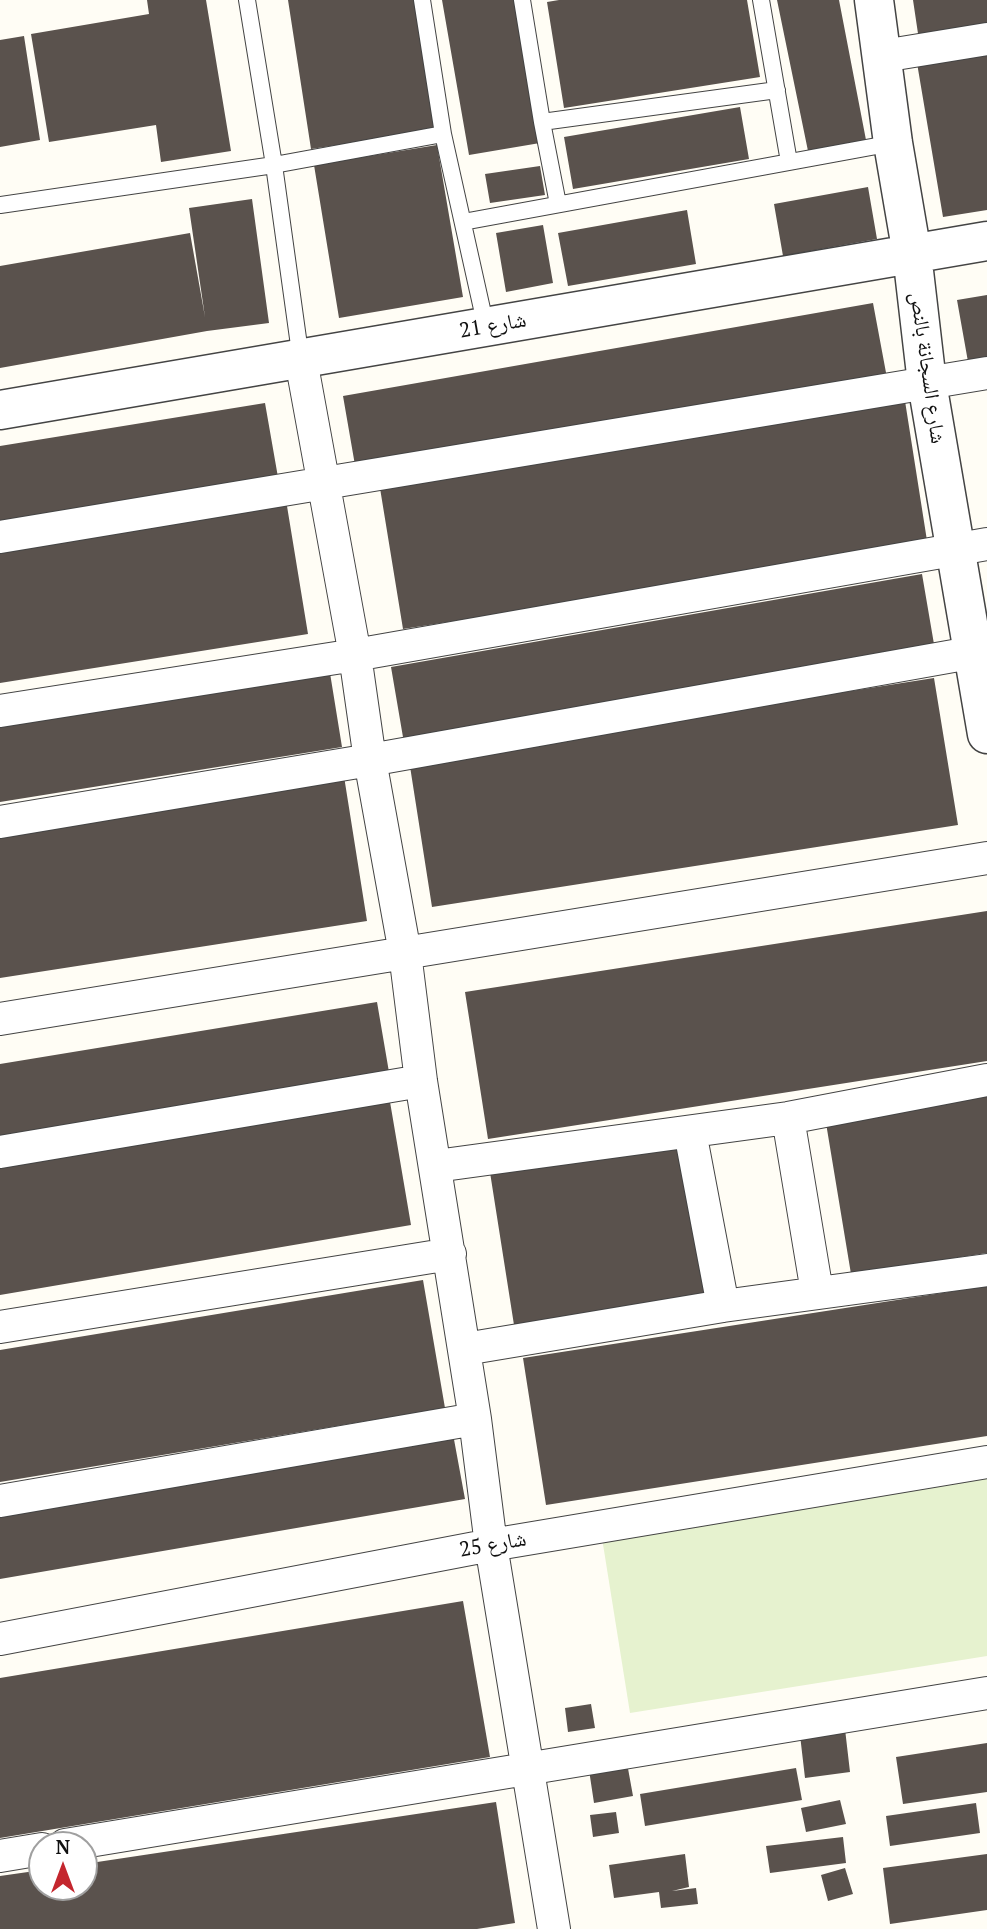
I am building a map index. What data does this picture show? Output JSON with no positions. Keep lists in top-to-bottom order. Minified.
{"streets":{"street":["شارع 21","شارع السجانة بالنص","شارع 25"]},"crossings":[["شارع 21","شارع السجانة بالنص"]],"north":"top"}
